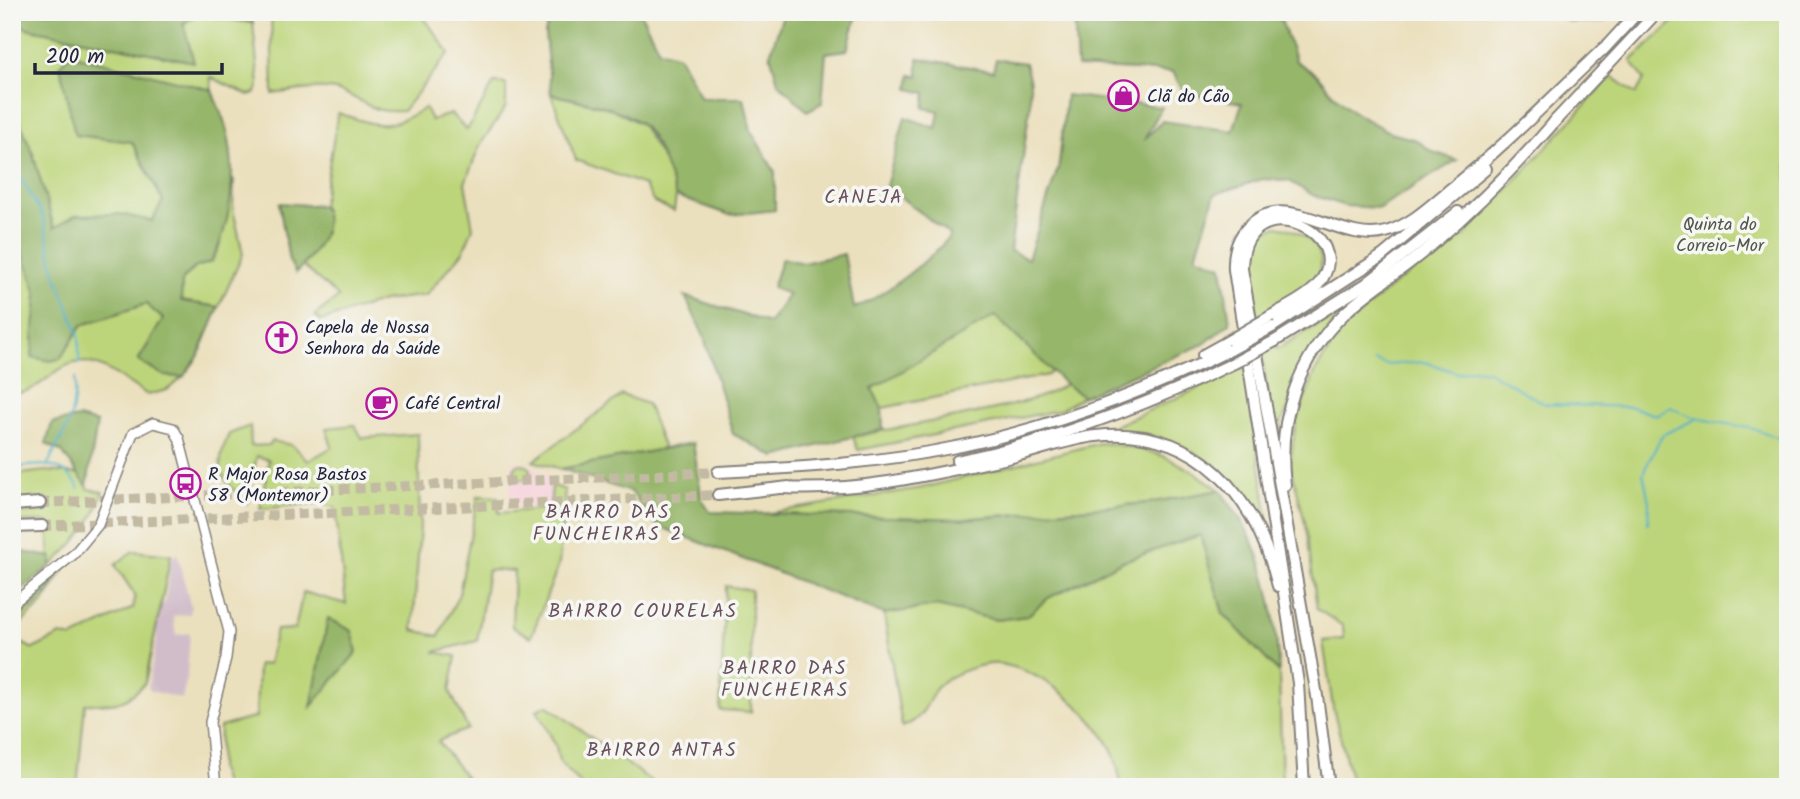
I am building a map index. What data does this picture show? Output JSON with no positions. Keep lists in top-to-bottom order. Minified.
{"districts":["CANEJA","BAIRRO DAS FUNCHEIRAS 2","BAIRRO COURELAS","BAIRRO DAS FUNCHEIRAS","BAIRRO ANTAS"],"parks":["Quinta do Correio-Mor"],"places":{"shop":["Clã do Cão"],"church":["Capela de Nossa Senhora da Saúde"],"cafe":["Café Central"],"bus stop":["R Major Rosa Bastos 58 (Montemor)"]},"scale_bar":"200 m"}
